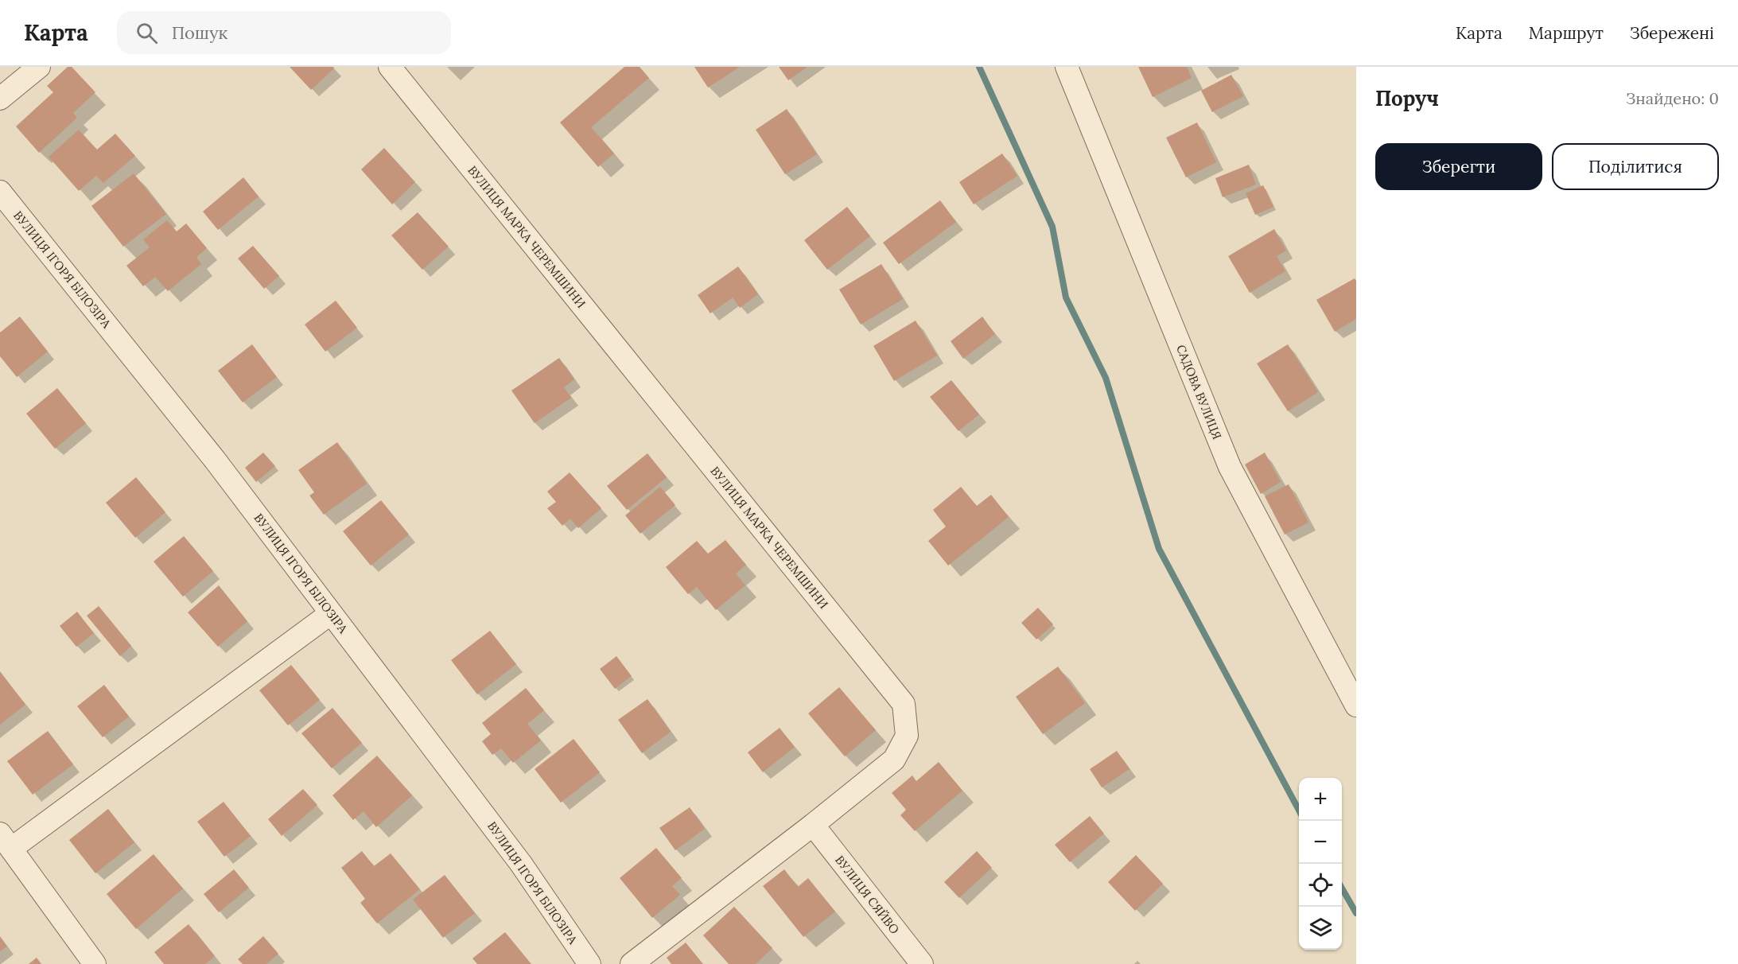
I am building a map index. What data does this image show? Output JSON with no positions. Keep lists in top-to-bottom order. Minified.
{"streets":{"street":["ВУЛИЦЯ МАРКА ЧЕРЕМШИНИ","ВУЛИЦЯ ІГОРЯ БІЛОЗІРА","САДОВА ВУЛИЦЯ","ВУЛИЦЯ СЯЙВО"]},"crossings":[["ВУЛИЦЯ МАРКА ЧЕРЕМШИНИ","ВУЛИЦЯ СЯЙВО"]],"page":{"header":"Карта","search":"Пошук","nav":["Карта","Маршрут","Збережені"],"heading":["Поруч","Знайдено: 0"],"buttons":["Зберегти","Поділитися"],"map_buttons":["+","−"]}}
